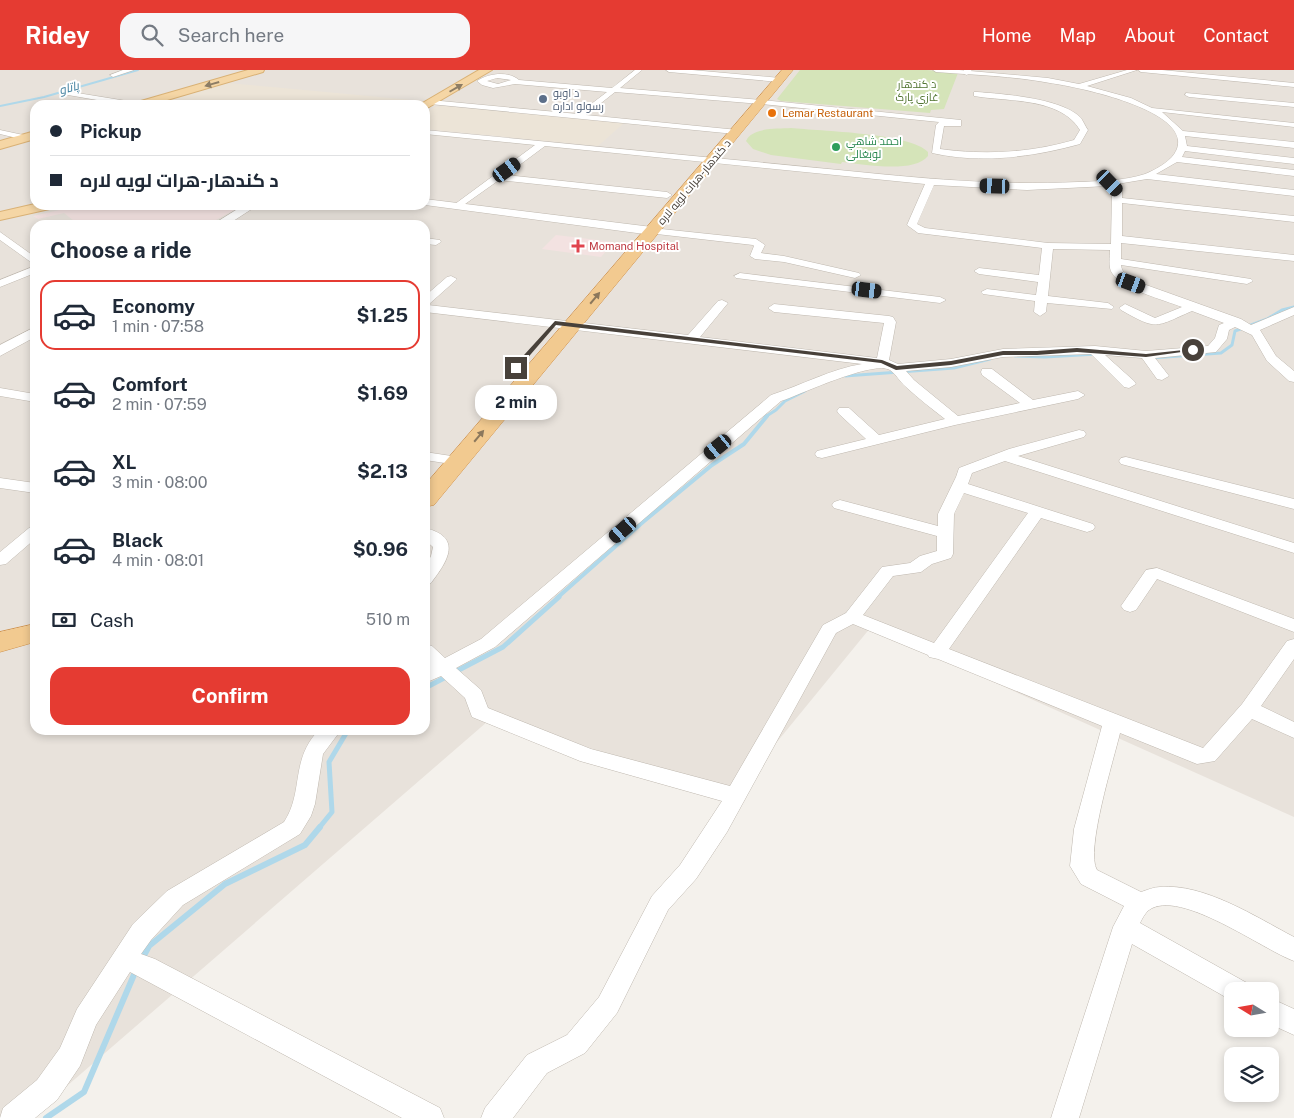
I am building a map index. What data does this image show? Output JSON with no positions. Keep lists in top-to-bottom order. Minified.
{"streets":{"highway":["د کندهار-هرات لويه لاره"]},"water":["پاتاو"],"parks":["د کندهار غازي پارک"],"places":{"other":["د اوبو رسولو اداره","Lemar Restaurant","احمد شاهي لوبغالی"],"health":["Momand Hospital"]},"north":"left","page":{"header":"Ridey","search":"Search here","nav":["Home","Map","About","Contact"],"banner":["Pickup","د کندهار-هرات لويه لاره"],"heading":"Choose a ride","list":[{"name":"Economy","note":"1 min · 07:58","value":"$1.25"},{"name":"Comfort","note":"2 min · 07:59","value":"$1.69"},{"name":"XL","note":"3 min · 08:00","value":"$2.13"},{"name":"Black","note":"4 min · 08:01","value":"$0.96"}],"bubble":"2 min","pay":["Cash","510 m"],"buttons":"Confirm"}}
